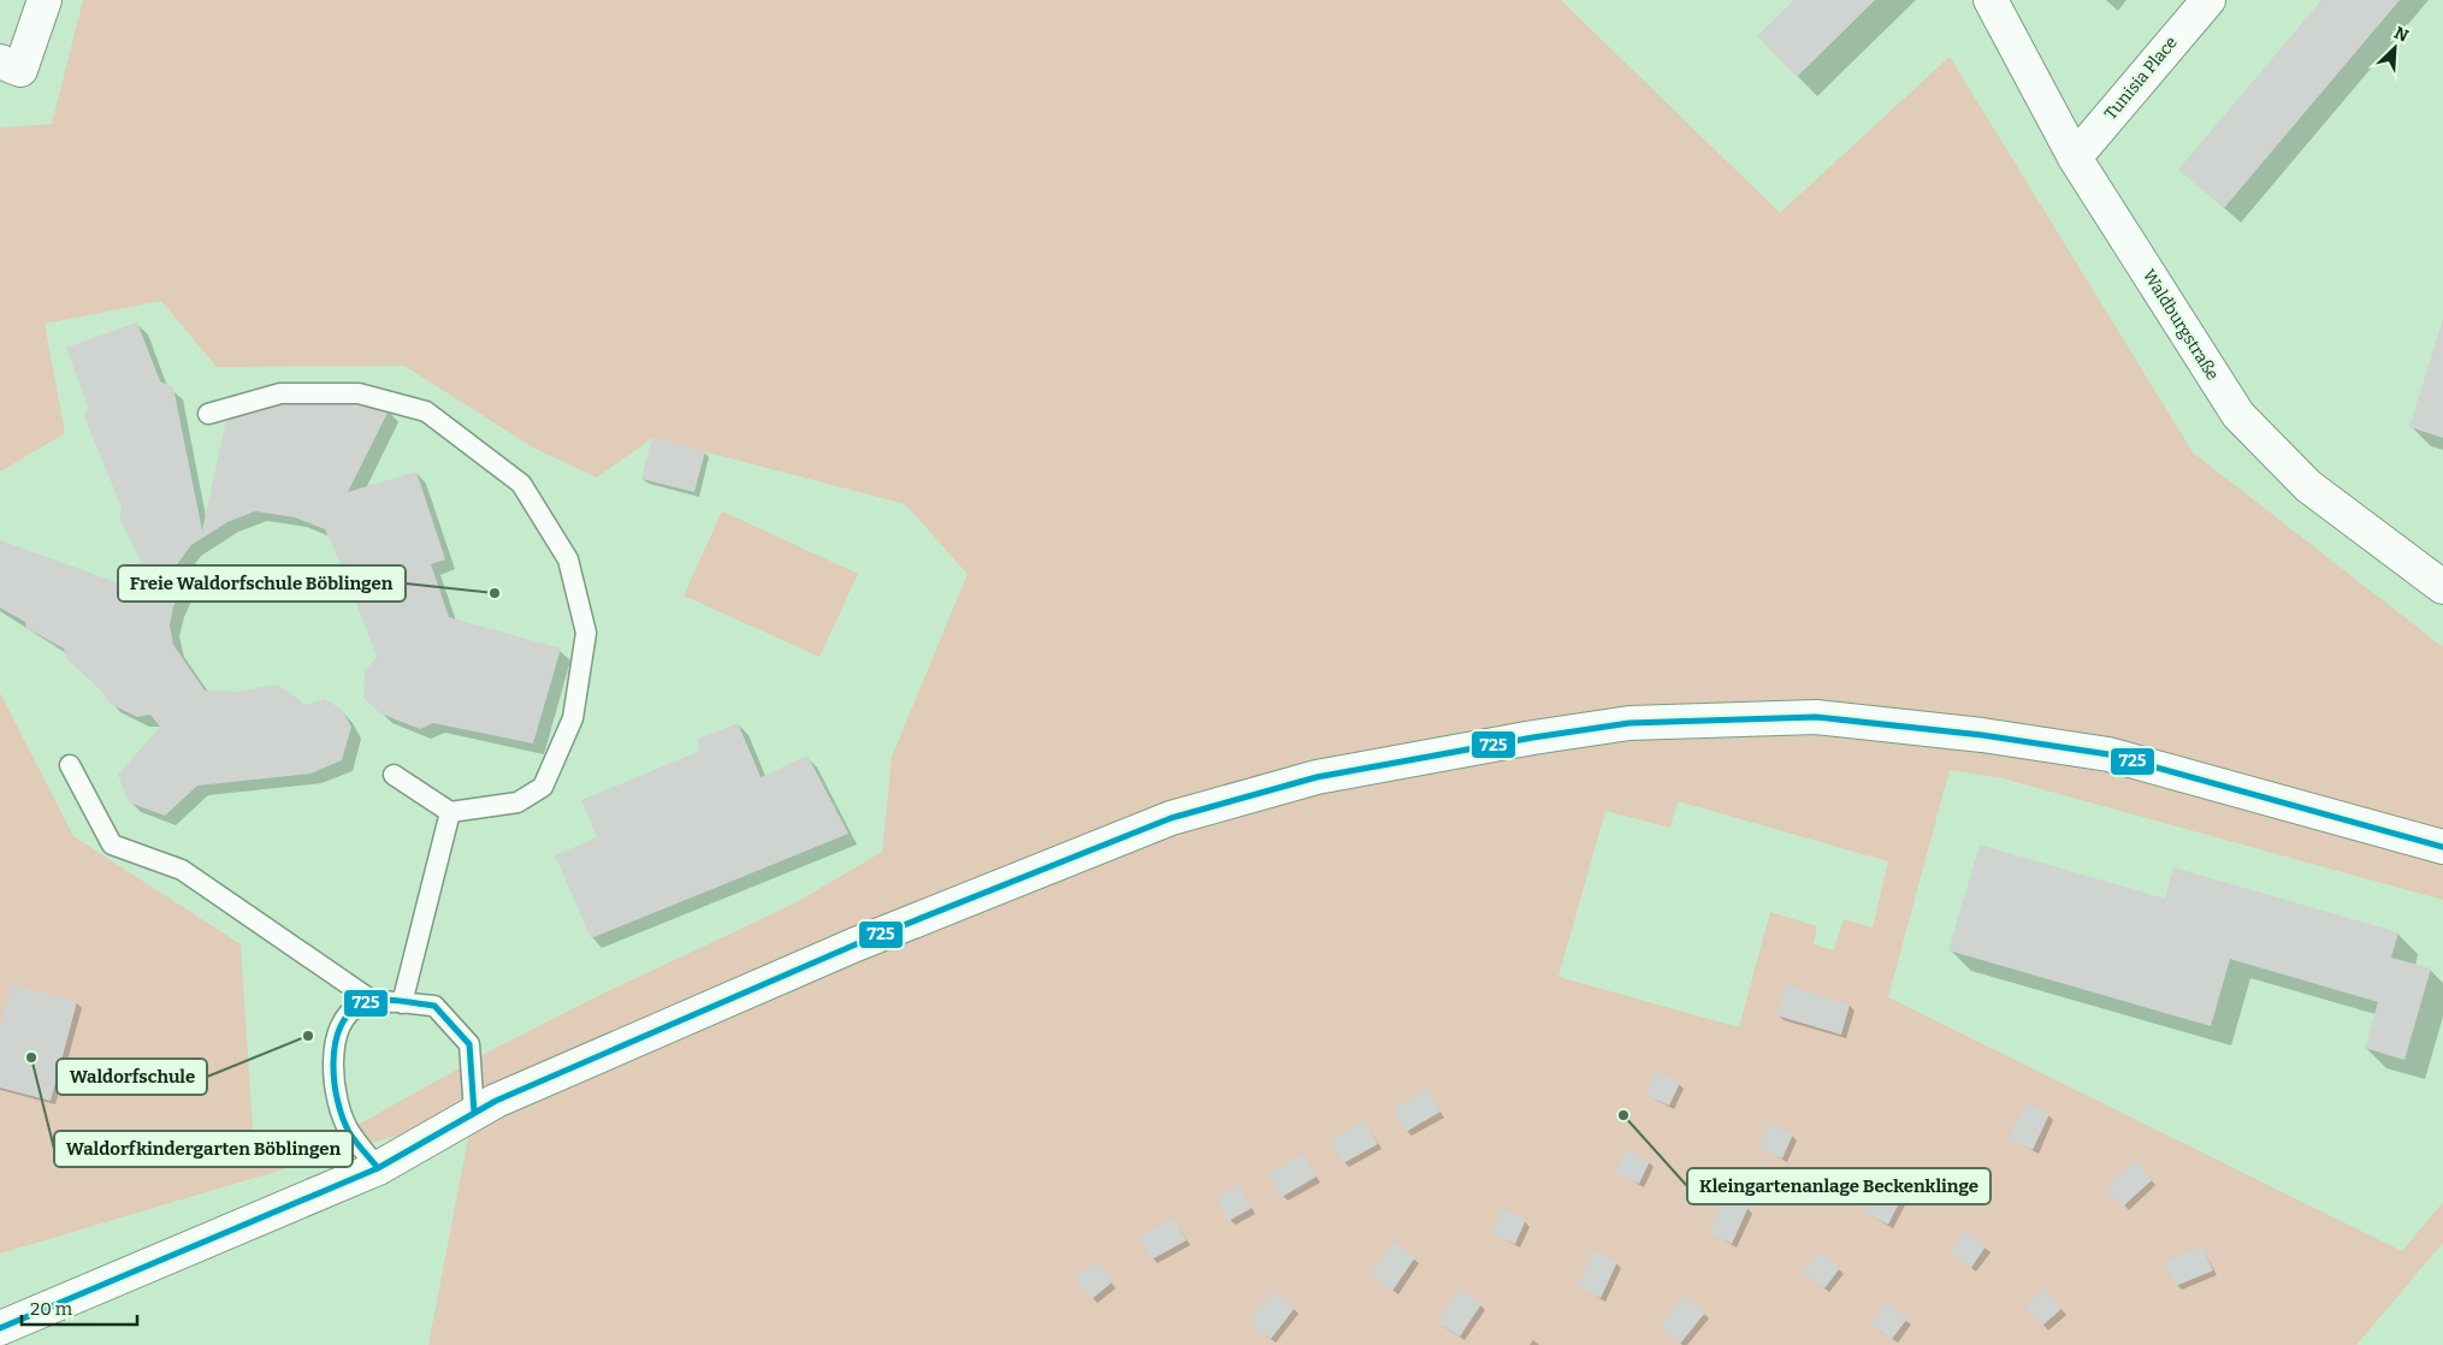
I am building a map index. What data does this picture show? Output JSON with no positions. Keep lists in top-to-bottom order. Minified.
{"streets":{"street":["Tunisia Place","Waldburgstraße"]},"crossings":[["Tunisia Place","Waldburgstraße"]],"places":["Freie Waldorfschule Böblingen","Waldorfschule","Waldorfkindergarten Böblingen","Kleingartenanlage Beckenklinge"],"lines":["transit line 725"],"scale_bar":"20 m","north":"top right"}
